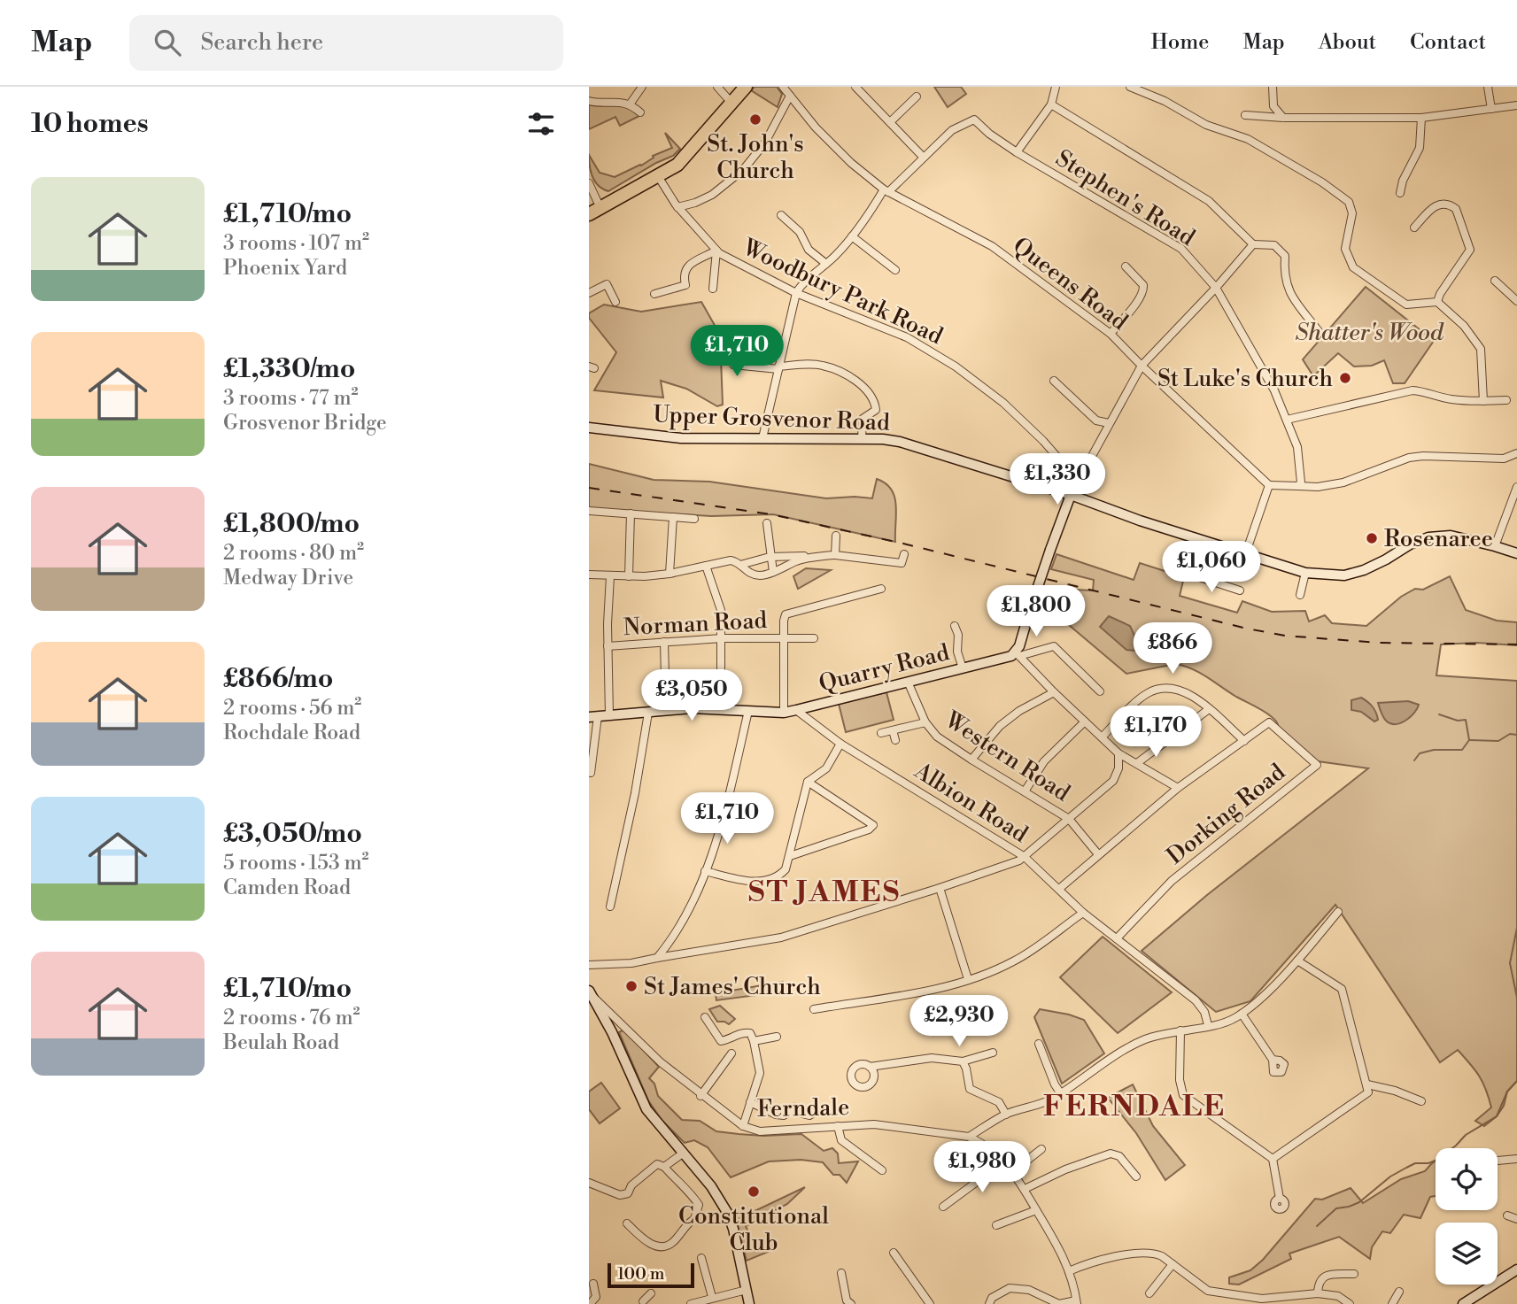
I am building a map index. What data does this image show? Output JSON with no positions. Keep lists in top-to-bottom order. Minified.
{"streets":{"street":["Stephen's Road","Queens Road","Woodbury Park Road","Upper Grosvenor Road","Norman Road","Quarry Road","Western Road","Albion Road","Dorking Road","Ferndale"]},"crossings":[["Quarry Road","Western Road"],["Quarry Road","Albion Road"],["Albion Road","Dorking Road"]],"districts":["ST JAMES","FERNDALE"],"parks":["Shatter's Wood"],"places":["St. John's Church","St Luke's Church","Rosenaree","St James' Church","Constitutional Club"],"scale_bar":"100 m","page":{"header":"Map","search":"Search here","nav":["Home","Map","About","Contact"],"heading":"10 homes","list":[{"name":"£1,710/mo","note":"3 rooms · 107 m² · Phoenix Yard"},{"name":"£1,330/mo","note":"3 rooms · 77 m² · Grosvenor Bridge"},{"name":"£1,800/mo","note":"2 rooms · 80 m² · Medway Drive"},{"name":"£866/mo","note":"2 rooms · 56 m² · Rochdale Road"},{"name":"£3,050/mo","note":"5 rooms · 153 m² · Camden Road"},{"name":"£1,710/mo","note":"2 rooms · 76 m² · Beulah Road"}],"price":["£1,710","£1,330","£1,060","£1,800","£866","£3,050","£1,170","£1,710","£2,930","£1,980"],"scale":"100 m"}}
